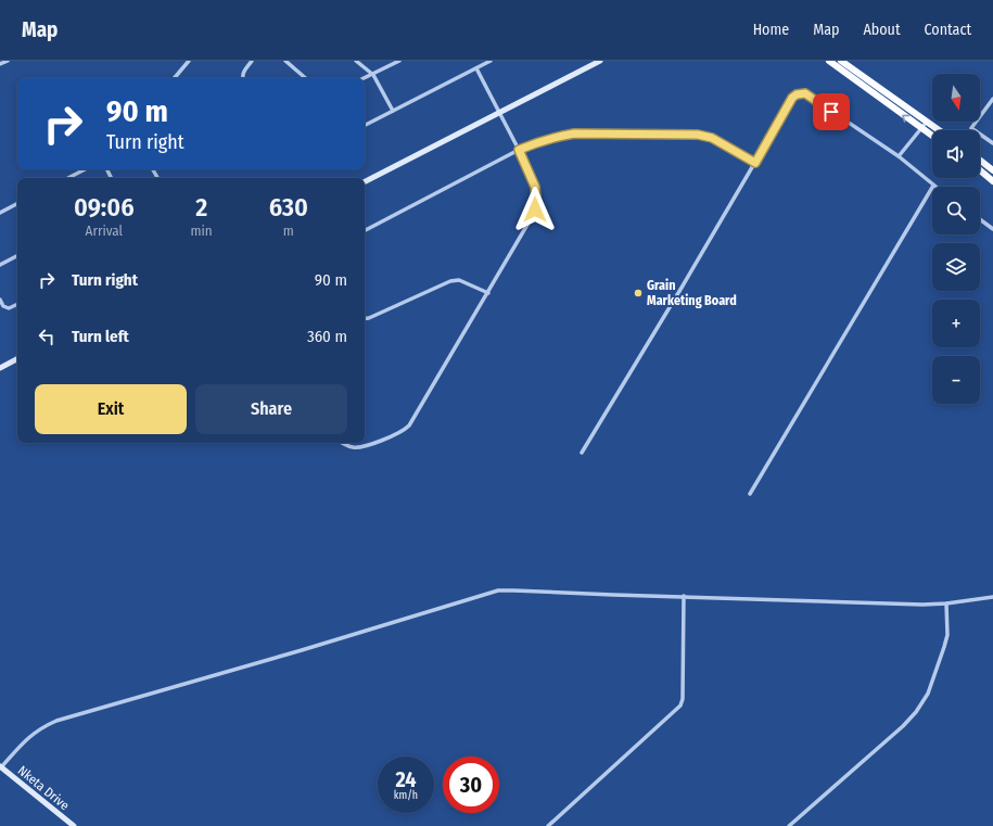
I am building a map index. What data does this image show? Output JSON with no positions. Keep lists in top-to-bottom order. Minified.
{"streets":{"street":["Nketa Drive"]},"places":["Grain Marketing Board"],"north":"bottom","page":{"header":"Map","nav":["Home","Map","About","Contact"],"map_buttons":["+","−"],"turn":["90 m","Turn right"],"eta":["09:06","Arrival","2","min","630","m"],"list":[{"name":"Turn right","value":"90 m"},{"name":"Turn left","value":"360 m"}],"buttons":["Exit","Share"],"speed":"24 km/h","limit":"30"}}
